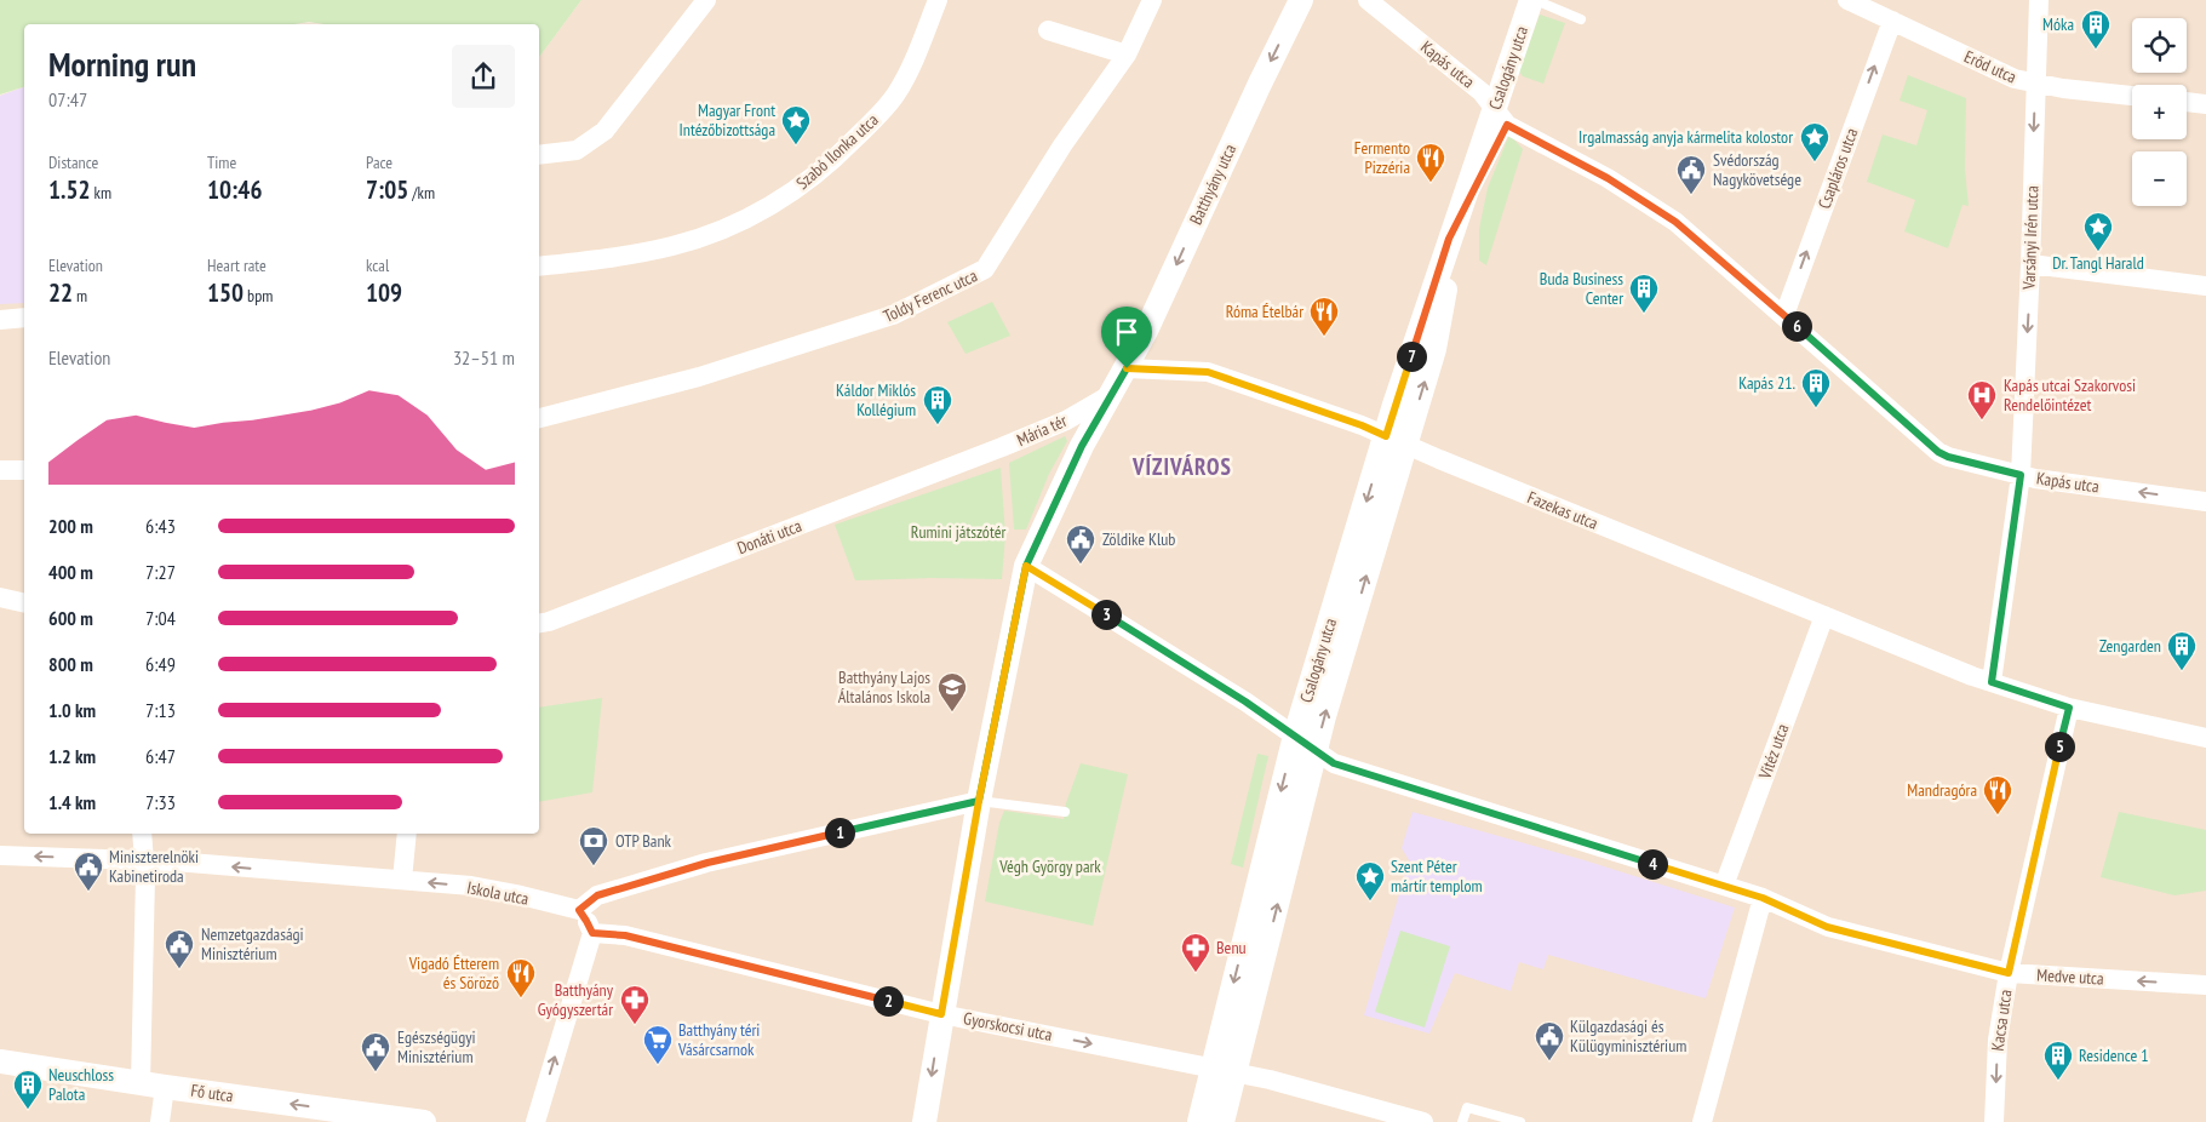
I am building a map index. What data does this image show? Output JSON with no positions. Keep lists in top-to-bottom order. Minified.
{"streets":{"street":["Kapás utca","Erőd utca","Csalogány utca","Szabó Ilonka utca","Csapláros utca","Batthyány utca","Varsányi Irén utca","Toldy Ferenc utca","Mária tér","Fazekas utca","Donáti utca","Vitéz utca","Iskola utca","Medve utca","Kacsa utca","Gyorskocsi utca","Fő utca"]},"crossings":[["Kapás utca","Csalogány utca"],["Kapás utca","Csapláros utca"],["Kapás utca","Varsányi Irén utca"],["Erőd utca","Csapláros utca"],["Erőd utca","Varsányi Irén utca"],["Csalogány utca","Fazekas utca"],["Csalogány utca","Medve utca"],["Csalogány utca","Gyorskocsi utca"],["Batthyány utca","Mária tér"],["Batthyány utca","Fazekas utca"],["Mária tér","Fazekas utca"],["Mária tér","Donáti utca"],["Mária tér","Medve utca"],["Fazekas utca","Vitéz utca"],["Fazekas utca","Kacsa utca"],["Vitéz utca","Medve utca"],["Medve utca","Kacsa utca"]],"one_way":["Csapláros utca","Batthyány utca","Varsányi Irén utca","Iskola utca","Kacsa utca","Fő utca"],"districts":["VÍZIVÁROS"],"parks":["Rumini játszótér","Végh György park"],"places":{"building":["Móka","Buda Business Center","Kapás 21.","Káldor Miklós Kollégium","Zengarden","Residence 1","Neuschloss Palota"],"place":["Magyar Front Intézőbizottsága","Irgalmasság anyja kármelita kolostor","Dr. Tangl Harald","Szent Péter mártír templom"],"restaurant":["Fermento Pizzéria","Róma Ételbár","Mandragóra","Vigadó Étterem és Söröző"],"public building":["Svédország Nagykövetsége","Zöldike Klub","Miniszterelnöki Kabinetiroda","Nemzetgazdasági Minisztérium","Külgazdasági és Külügyminisztérium","Egészségügyi Minisztérium"],"hospital":["Kapás utcai Szakorvosi Rendelőintézet"],"school or university":["Batthyány Lajos Általános Iskola"],"bank":["OTP Bank"],"pharmacy":["Benu","Batthyány Gyógyszertár"],"supermarket":["Batthyány téri Vásárcsarnok"]},"page":{"map_buttons":["+","−"],"heading":["Morning run","07:47"],"stats":[["Distance","1.52 km"],["Time","10:46"],["Pace","7:05 /km"],["Elevation","22 m"],["Heart rate","150 bpm"],["kcal","109"]],"pins":["6","7","3","5","1","4","2"],"chart":["Elevation","32–51 m"],"list":[{"name":"200 m","note":"6:43"},{"name":"400 m","note":"7:27"},{"name":"600 m","note":"7:04"},{"name":"800 m","note":"6:49"},{"name":"1.0 km","note":"7:13"},{"name":"1.2 km","note":"6:47"},{"name":"1.4 km","note":"7:33"}]}}
